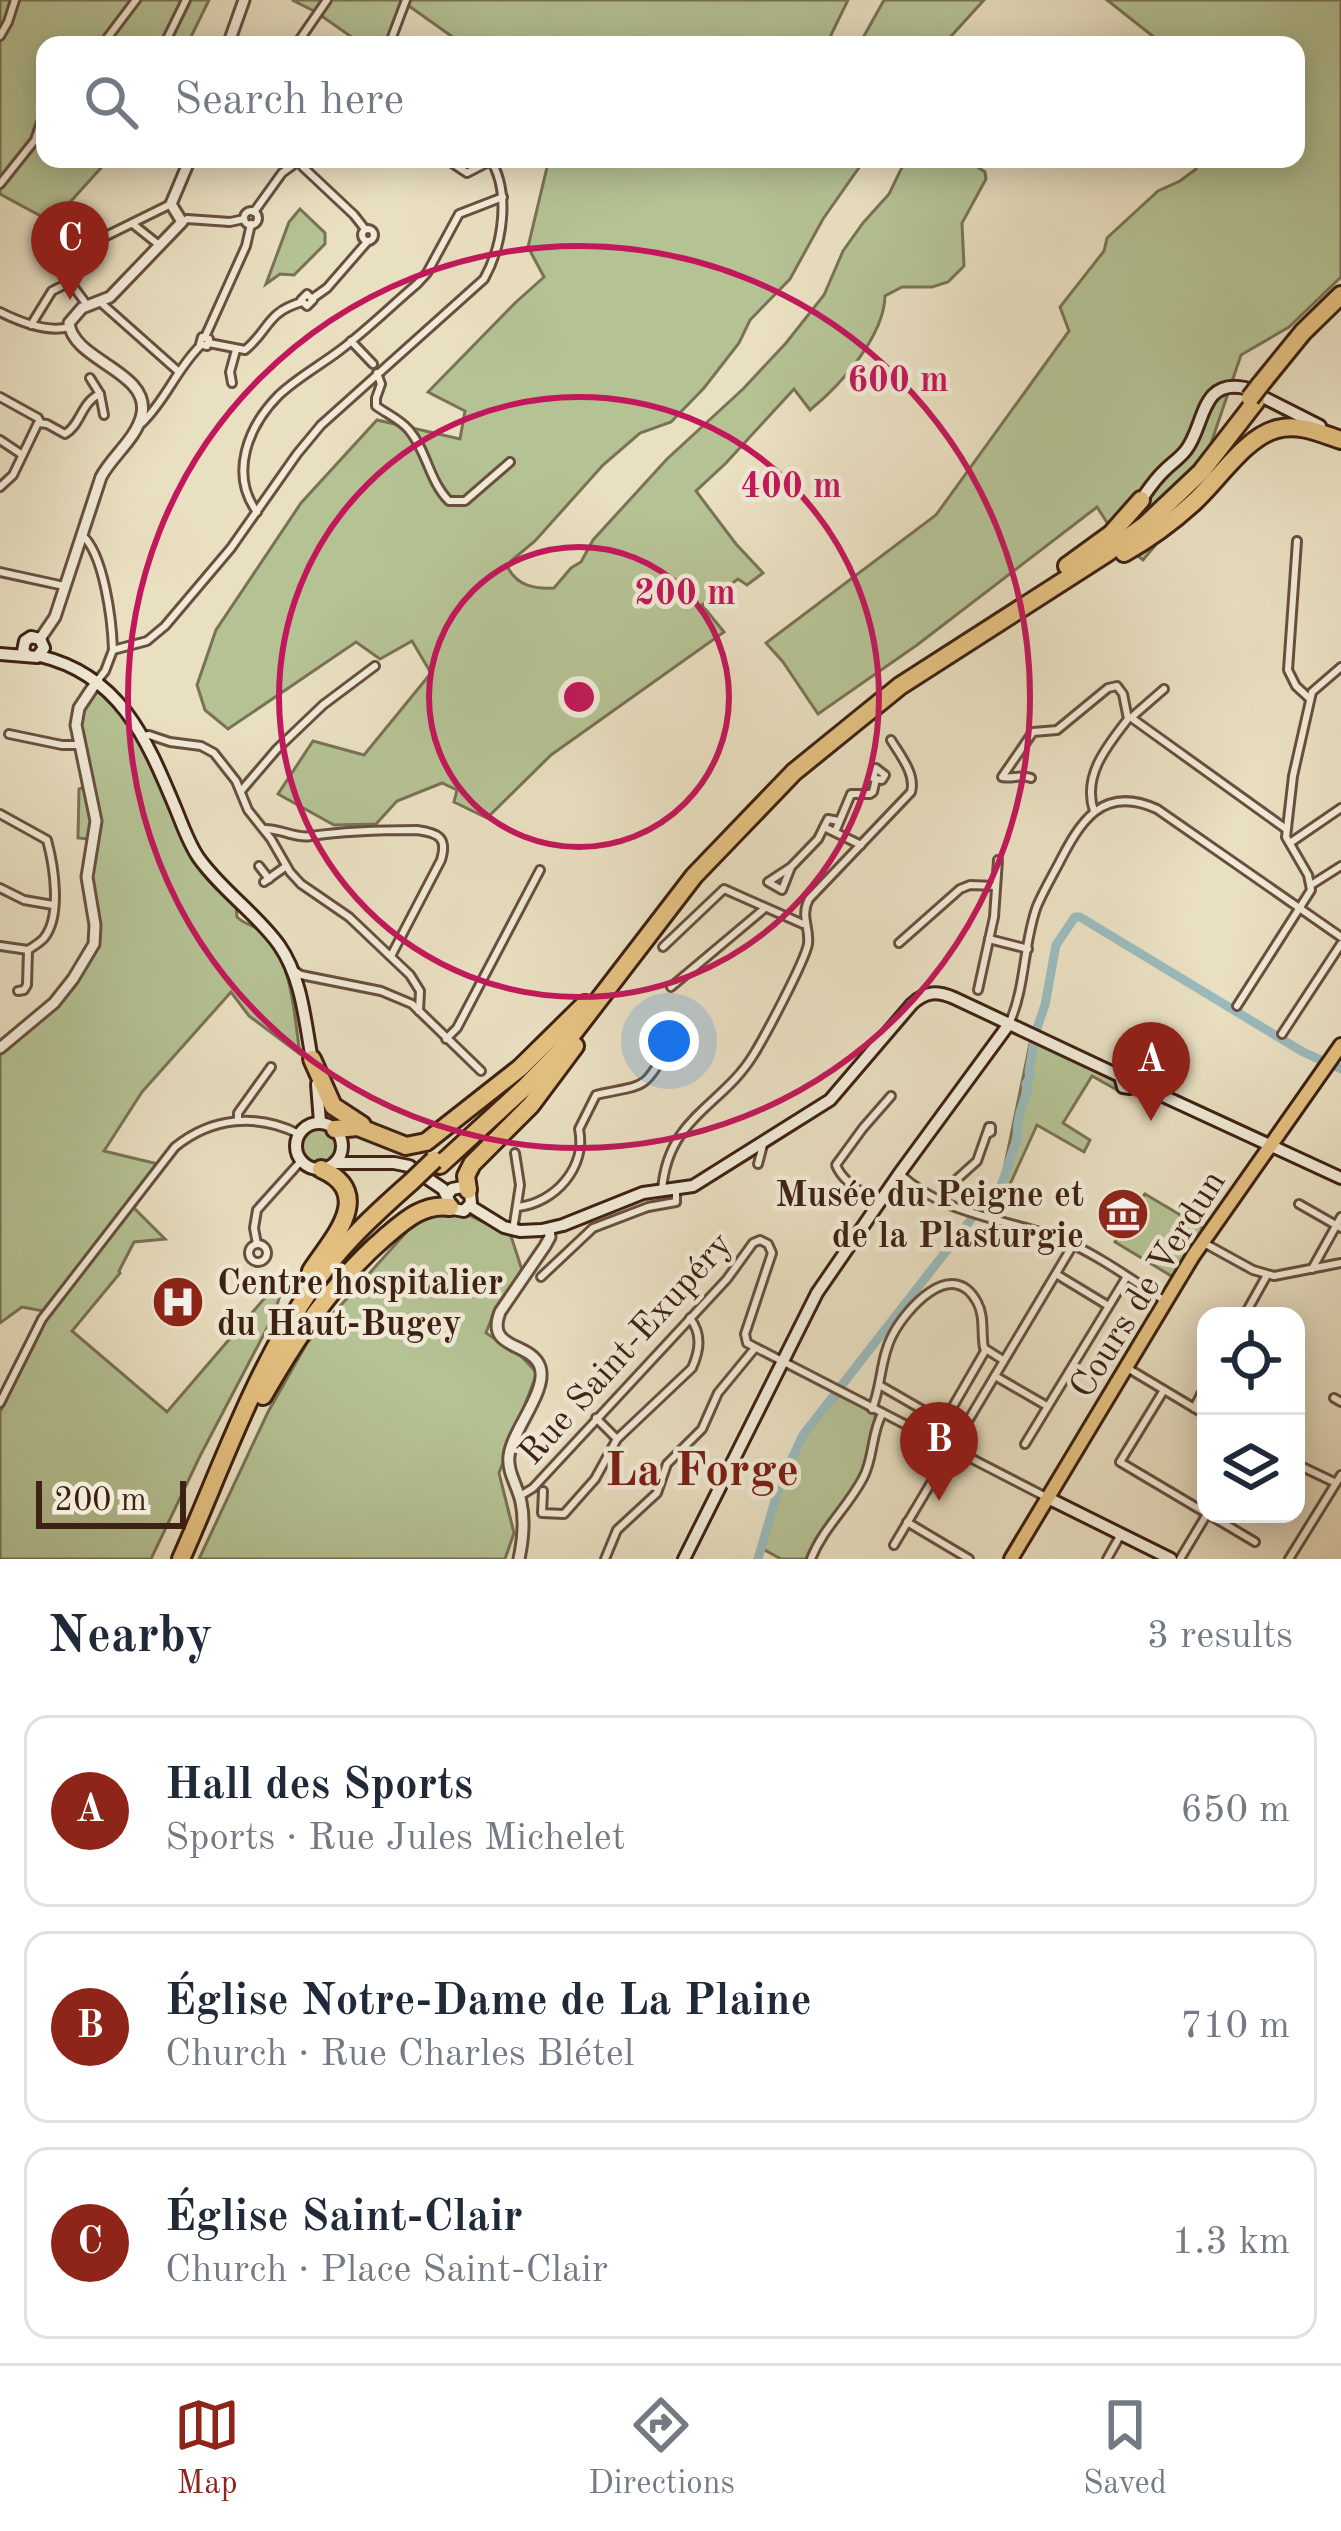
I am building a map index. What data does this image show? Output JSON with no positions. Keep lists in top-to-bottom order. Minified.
{"streets":{"main road":["Cours de Verdun"],"street":["Rue Saint-Exupéry"]},"districts":["La Forge"],"places":{"museum":["Musée du Peigne et de la Plasturgie"],"hospital":["Centre hospitalier du Haut-Bugey"]},"scale_bar":"200 m","page":{"search":"Search here","pins":["C","A","B"],"scale":"200 m","heading":["Nearby","3 results"],"list":[{"mark":"A","name":"Hall des Sports","note":"Sports · Rue Jules Michelet","value":"650 m"},{"mark":"B","name":"Église Notre-Dame de La Plaine","note":"Church · Rue Charles Blétel","value":"710 m"},{"mark":"C","name":"Église Saint-Clair","note":"Church · Place Saint-Clair","value":"1.3 km"}],"nav":["Map","Directions","Saved"]},"rings":["600 m","400 m","200 m"]}
